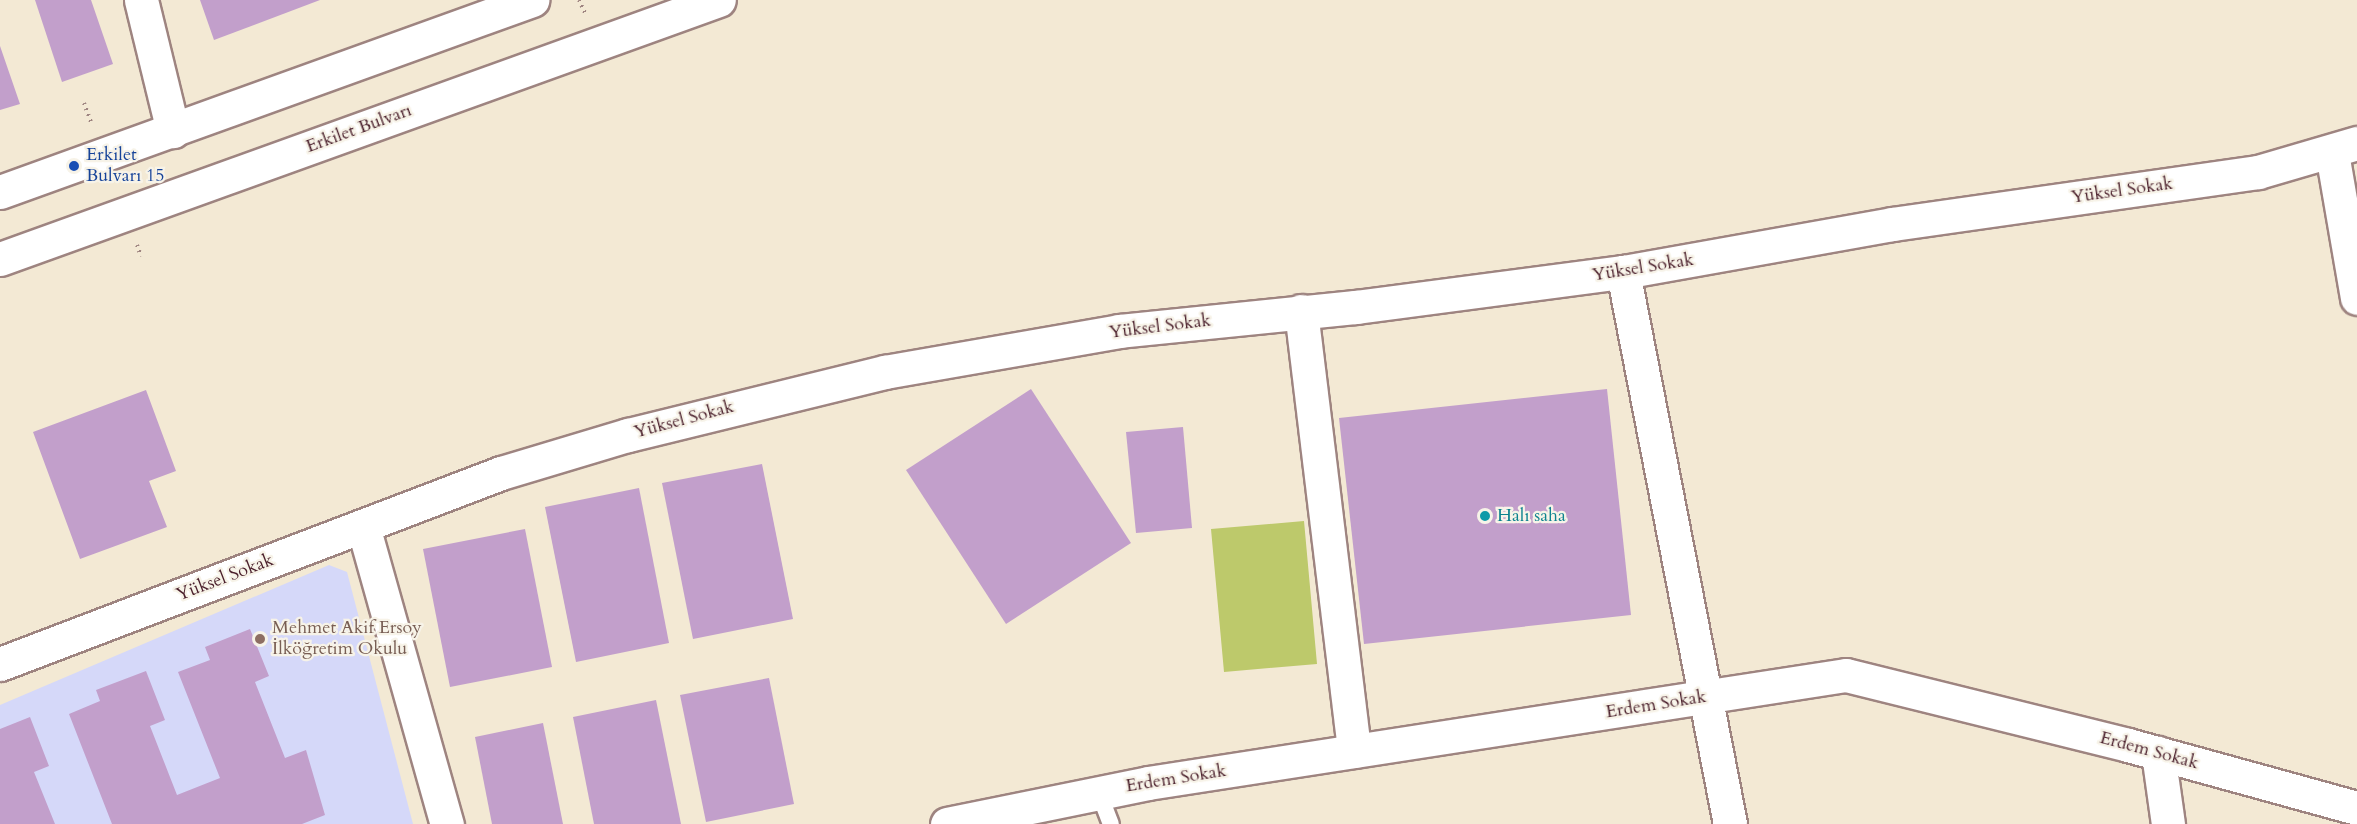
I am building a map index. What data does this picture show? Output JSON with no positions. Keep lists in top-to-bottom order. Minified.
{"streets":{"street":["Erkilet Bulvarı","Yüksel Sokak","Erdem Sokak"]},"places":["Erkilet Bulvarı 15","Halı saha","Mehmet Akif Ersoy İlköğretim Okulu"]}
